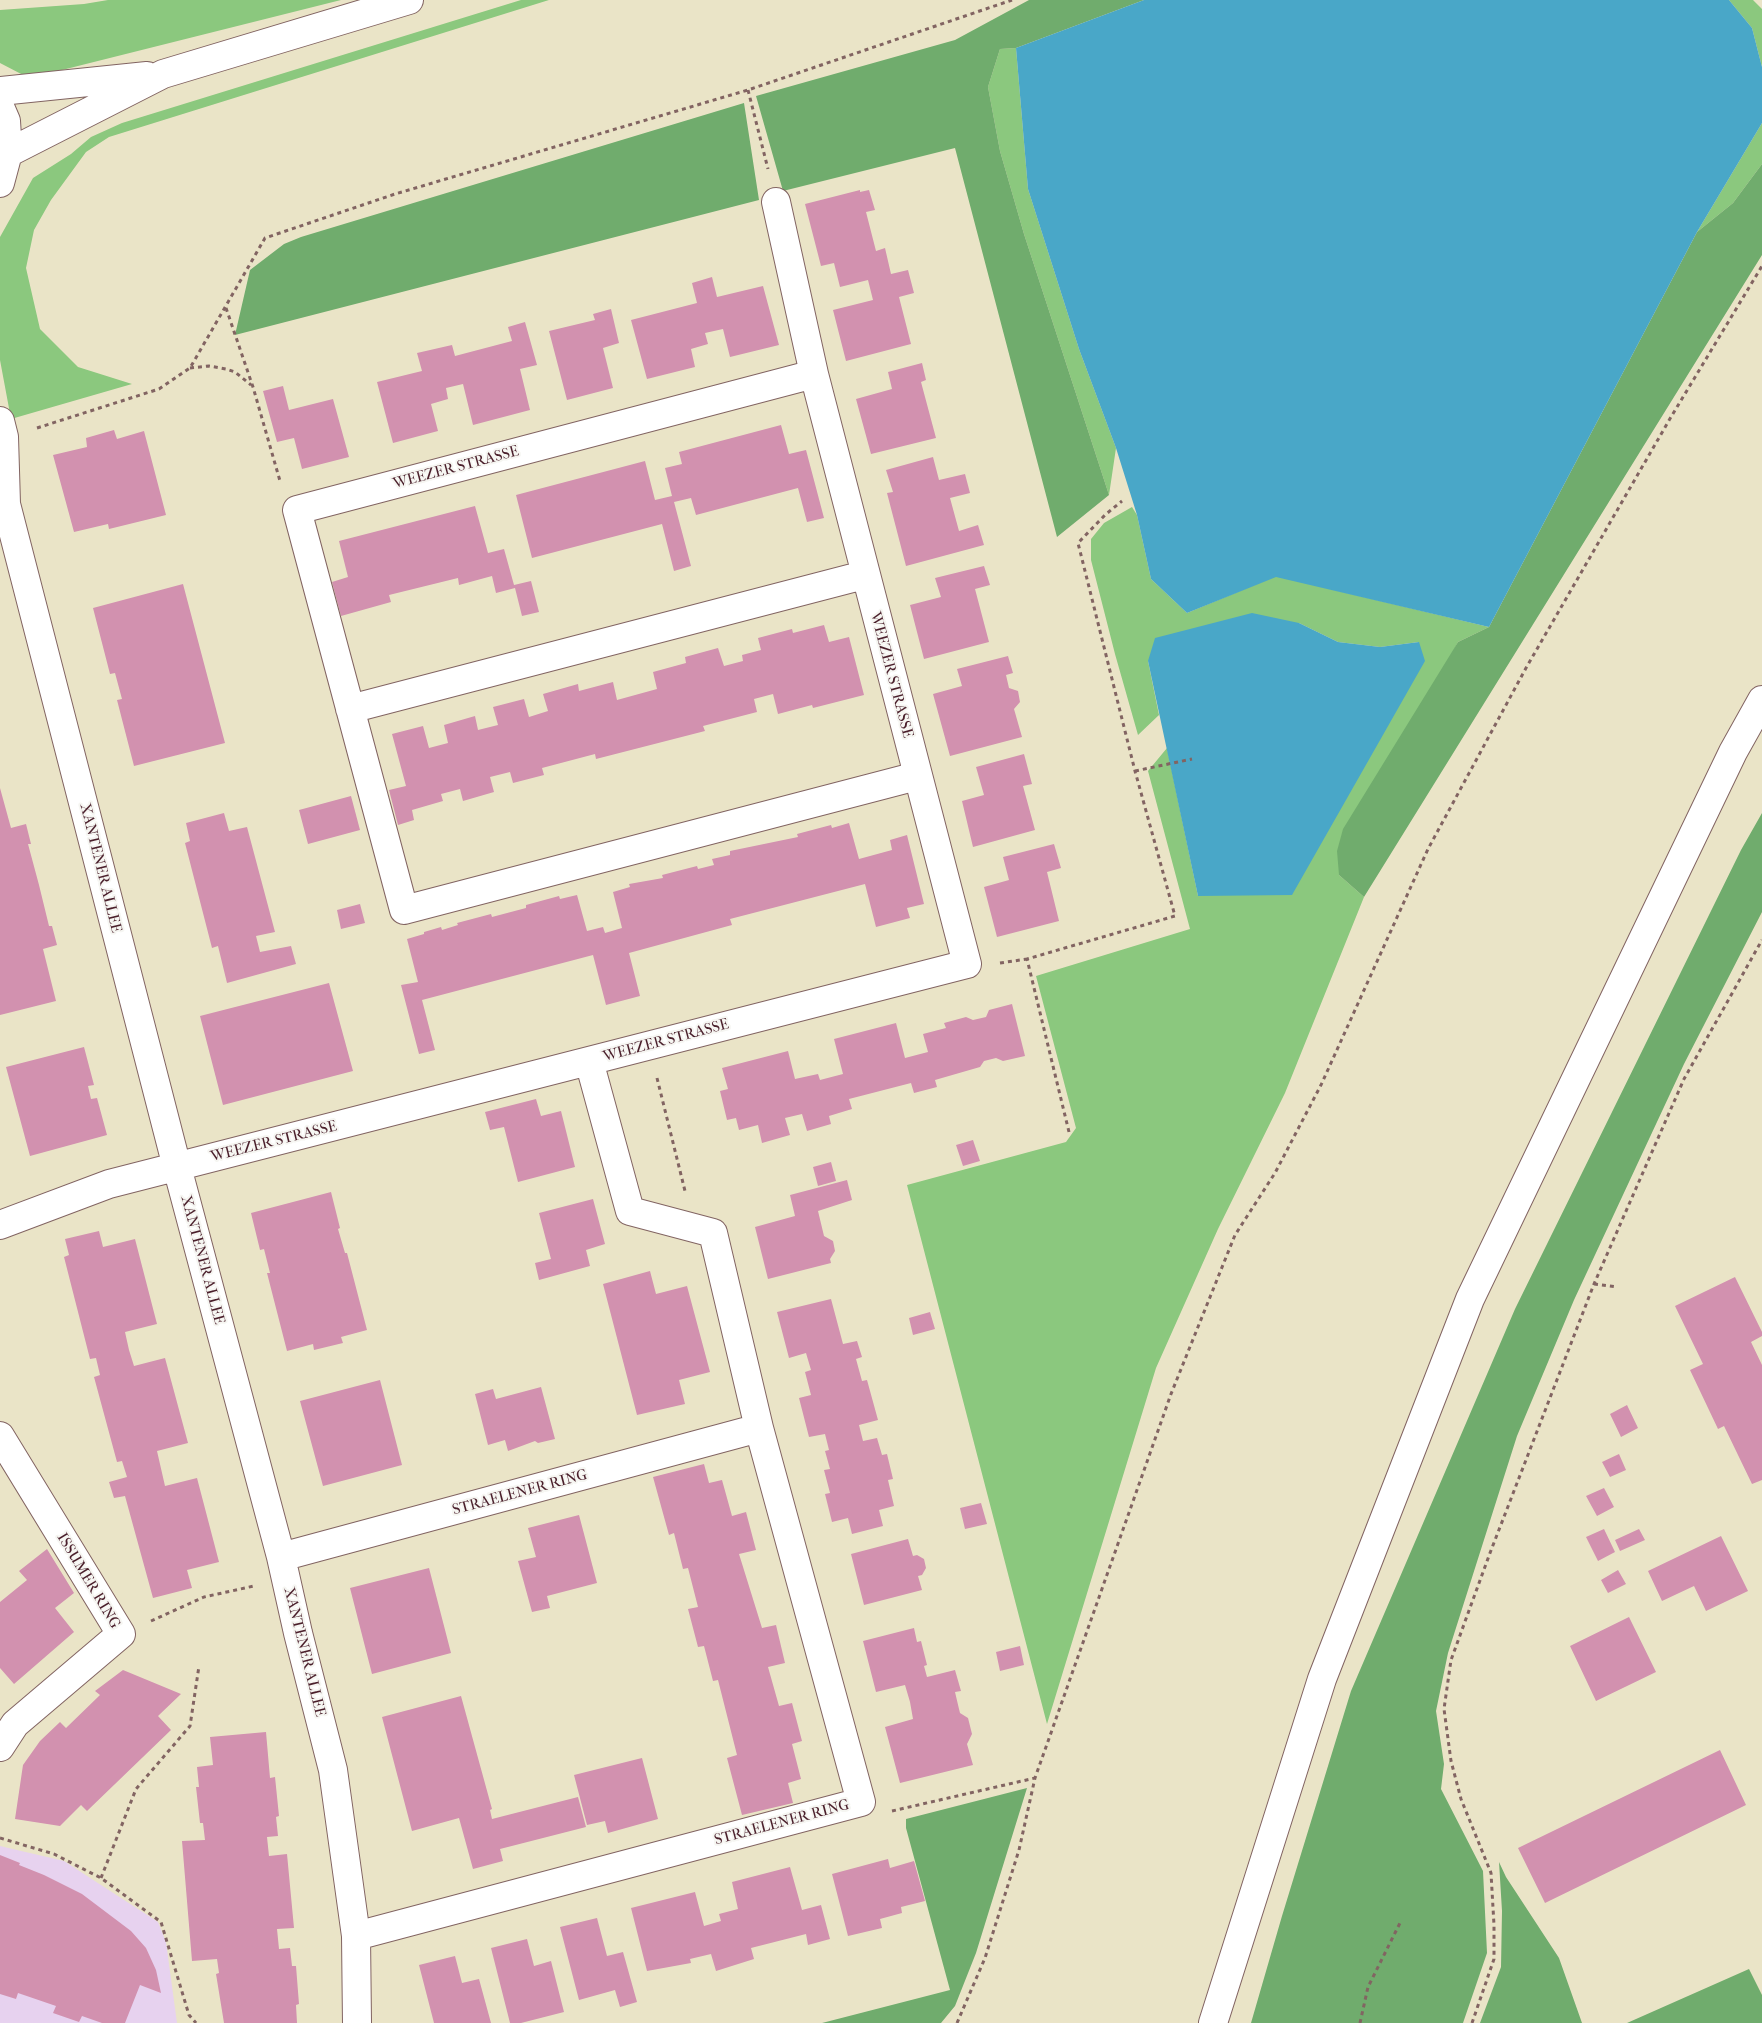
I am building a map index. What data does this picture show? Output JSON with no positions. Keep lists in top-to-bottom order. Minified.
{"streets":{"street":["WEEZER STRASSE","XANTENER ALLEE","STRAELENER RING","ISSUMER RING"]},"crossings":[["WEEZER STRASSE","XANTENER ALLEE"],["WEEZER STRASSE","STRAELENER RING"],["XANTENER ALLEE","STRAELENER RING"]]}
